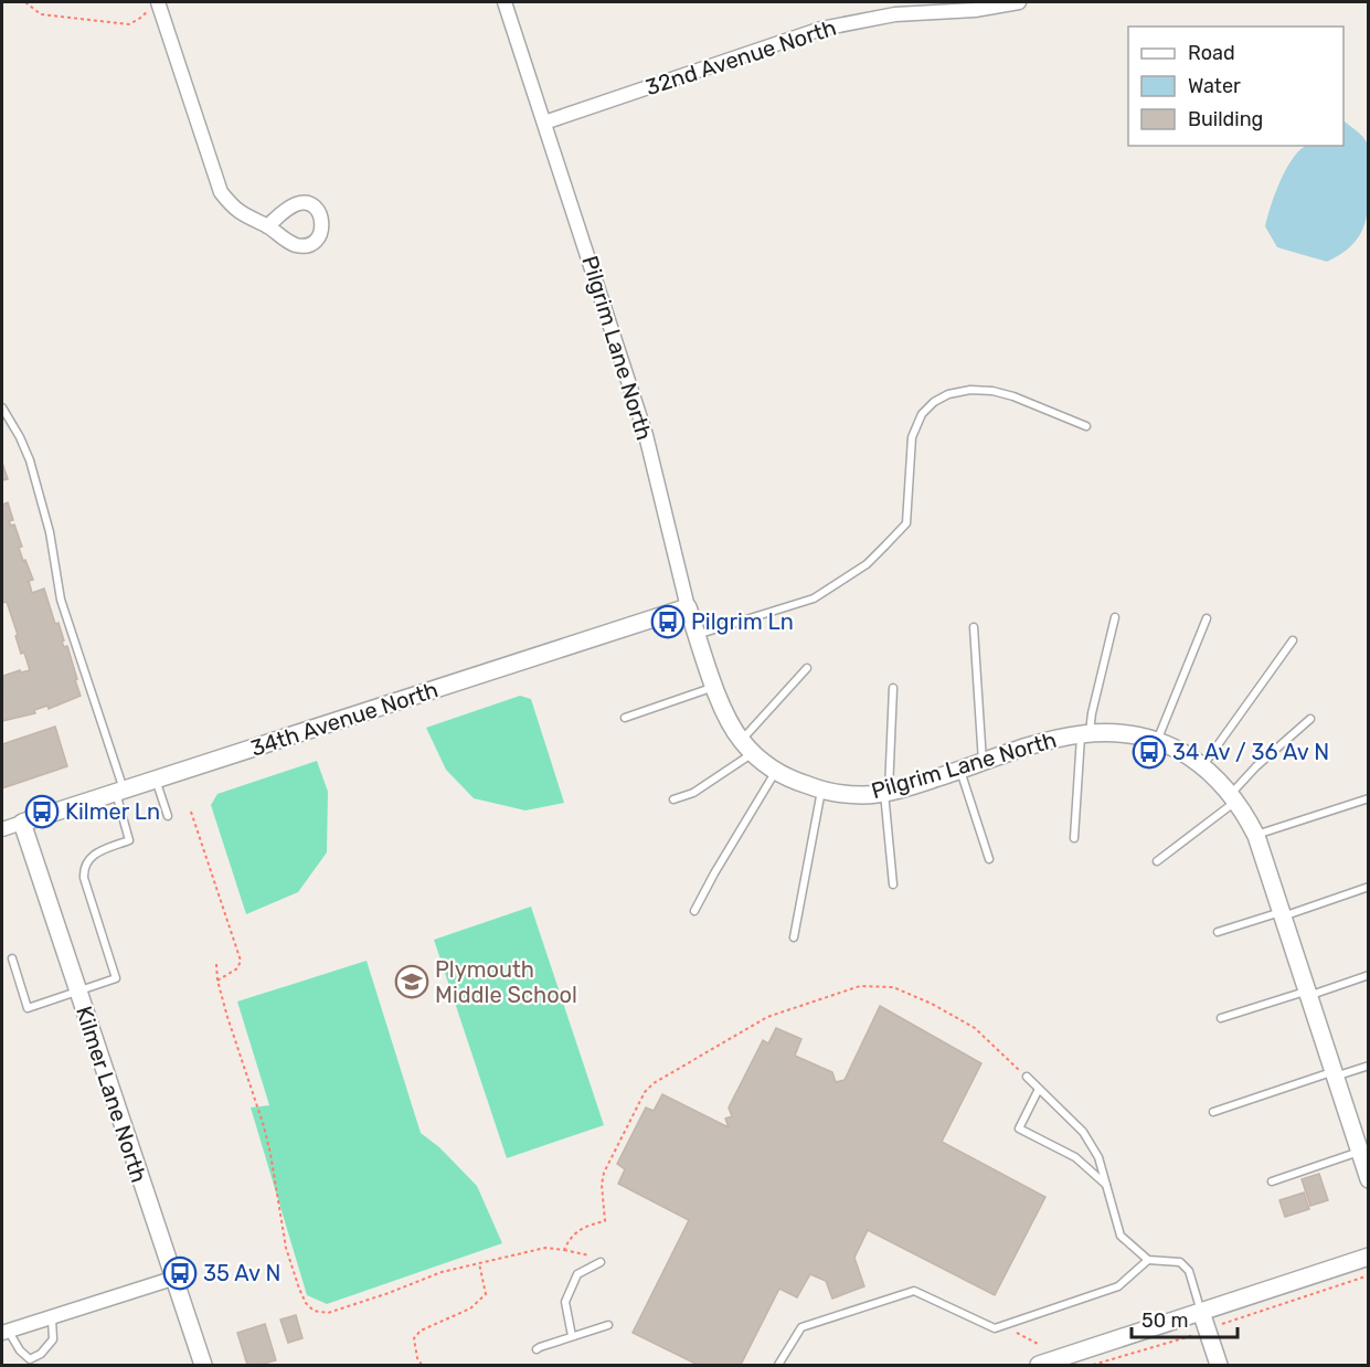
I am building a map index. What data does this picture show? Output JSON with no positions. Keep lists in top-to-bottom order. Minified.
{"streets":{"street":["32nd Avenue North","Pilgrim Lane North","34th Avenue North","Kilmer Lane North"]},"crossings":[["32nd Avenue North","Pilgrim Lane North"],["Pilgrim Lane North","34th Avenue North"],["34th Avenue North","Kilmer Lane North"]],"places":{"bus stop":["Pilgrim Ln","34 Av / 36 Av N","Kilmer Ln","35 Av N"],"school or university":["Plymouth Middle School"]},"legend":["Road","Water","Building"],"scale_bar":"50 m"}
